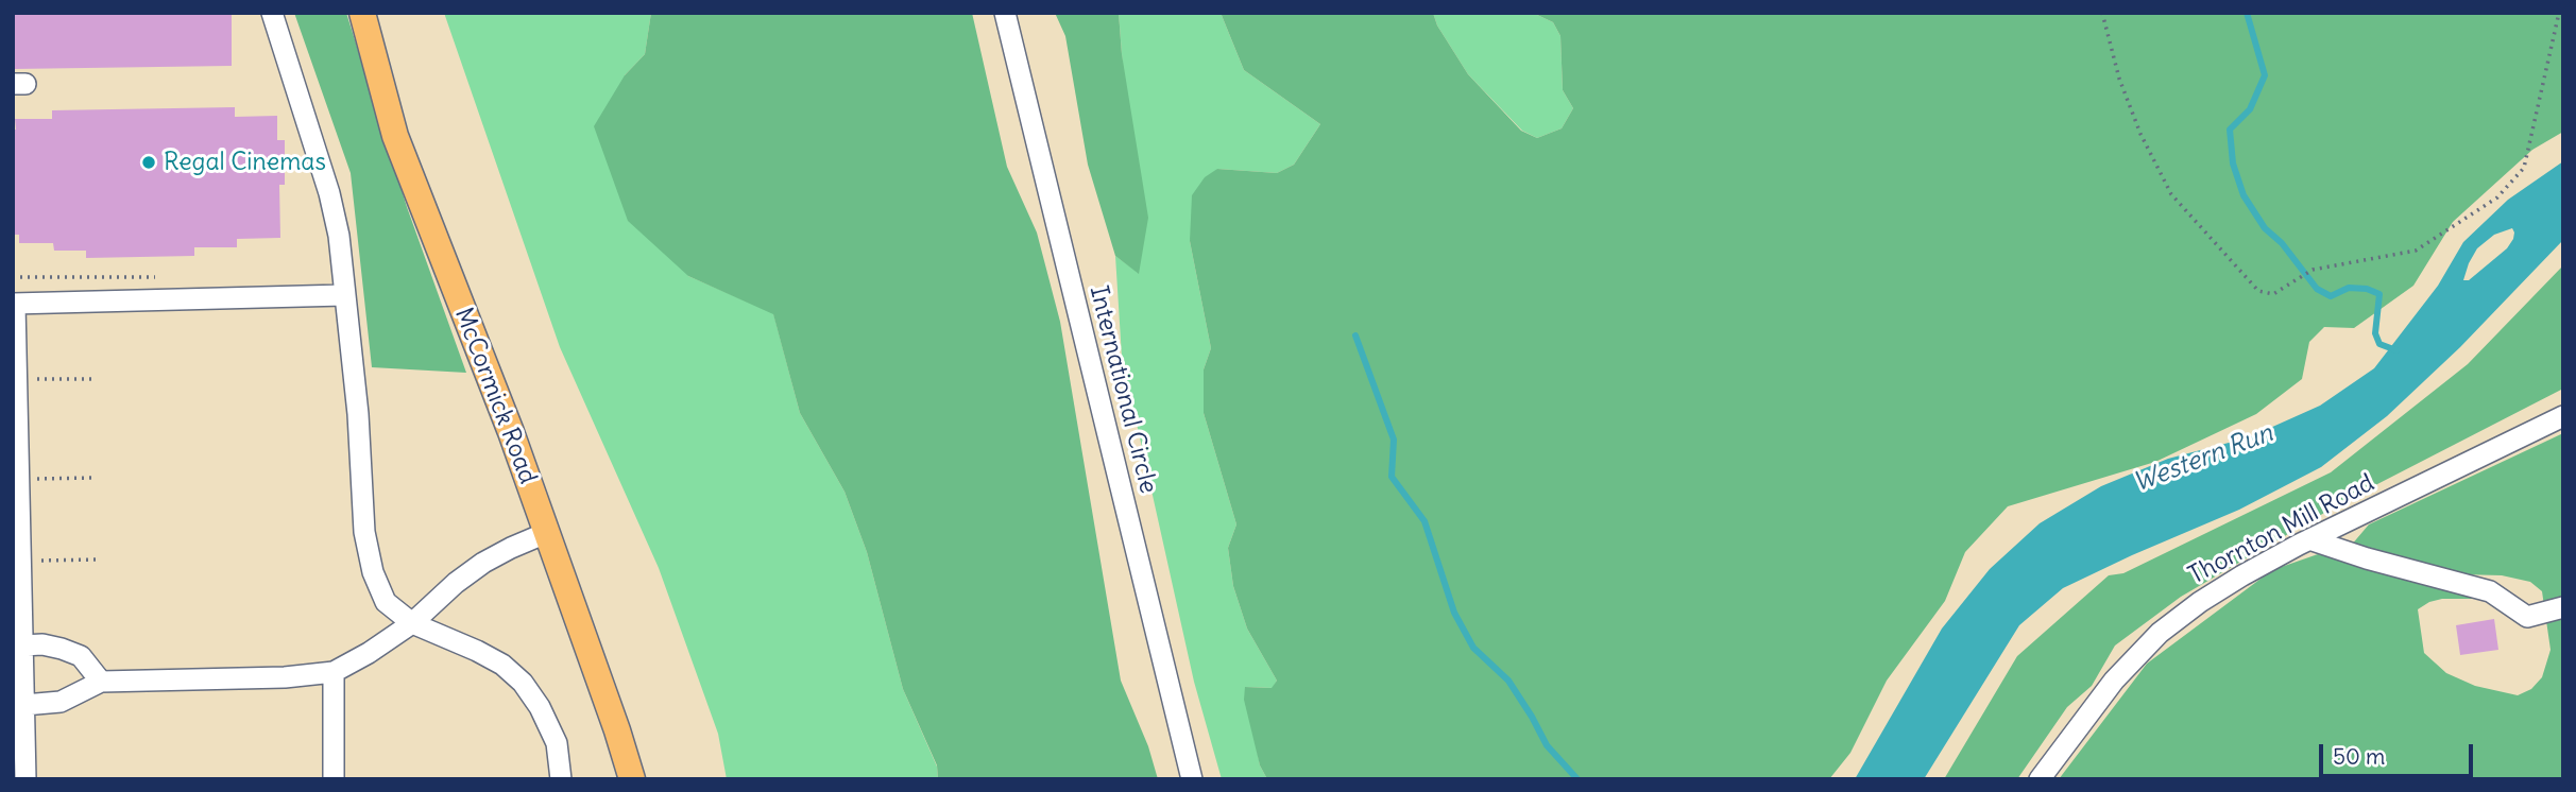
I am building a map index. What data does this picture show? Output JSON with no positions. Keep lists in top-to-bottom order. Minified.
{"streets":{"main road":["McCormick Road"],"street":["International Circle","Thornton Mill Road"]},"water":["Western Run"],"places":["Regal Cinemas"],"scale_bar":"50 m"}
